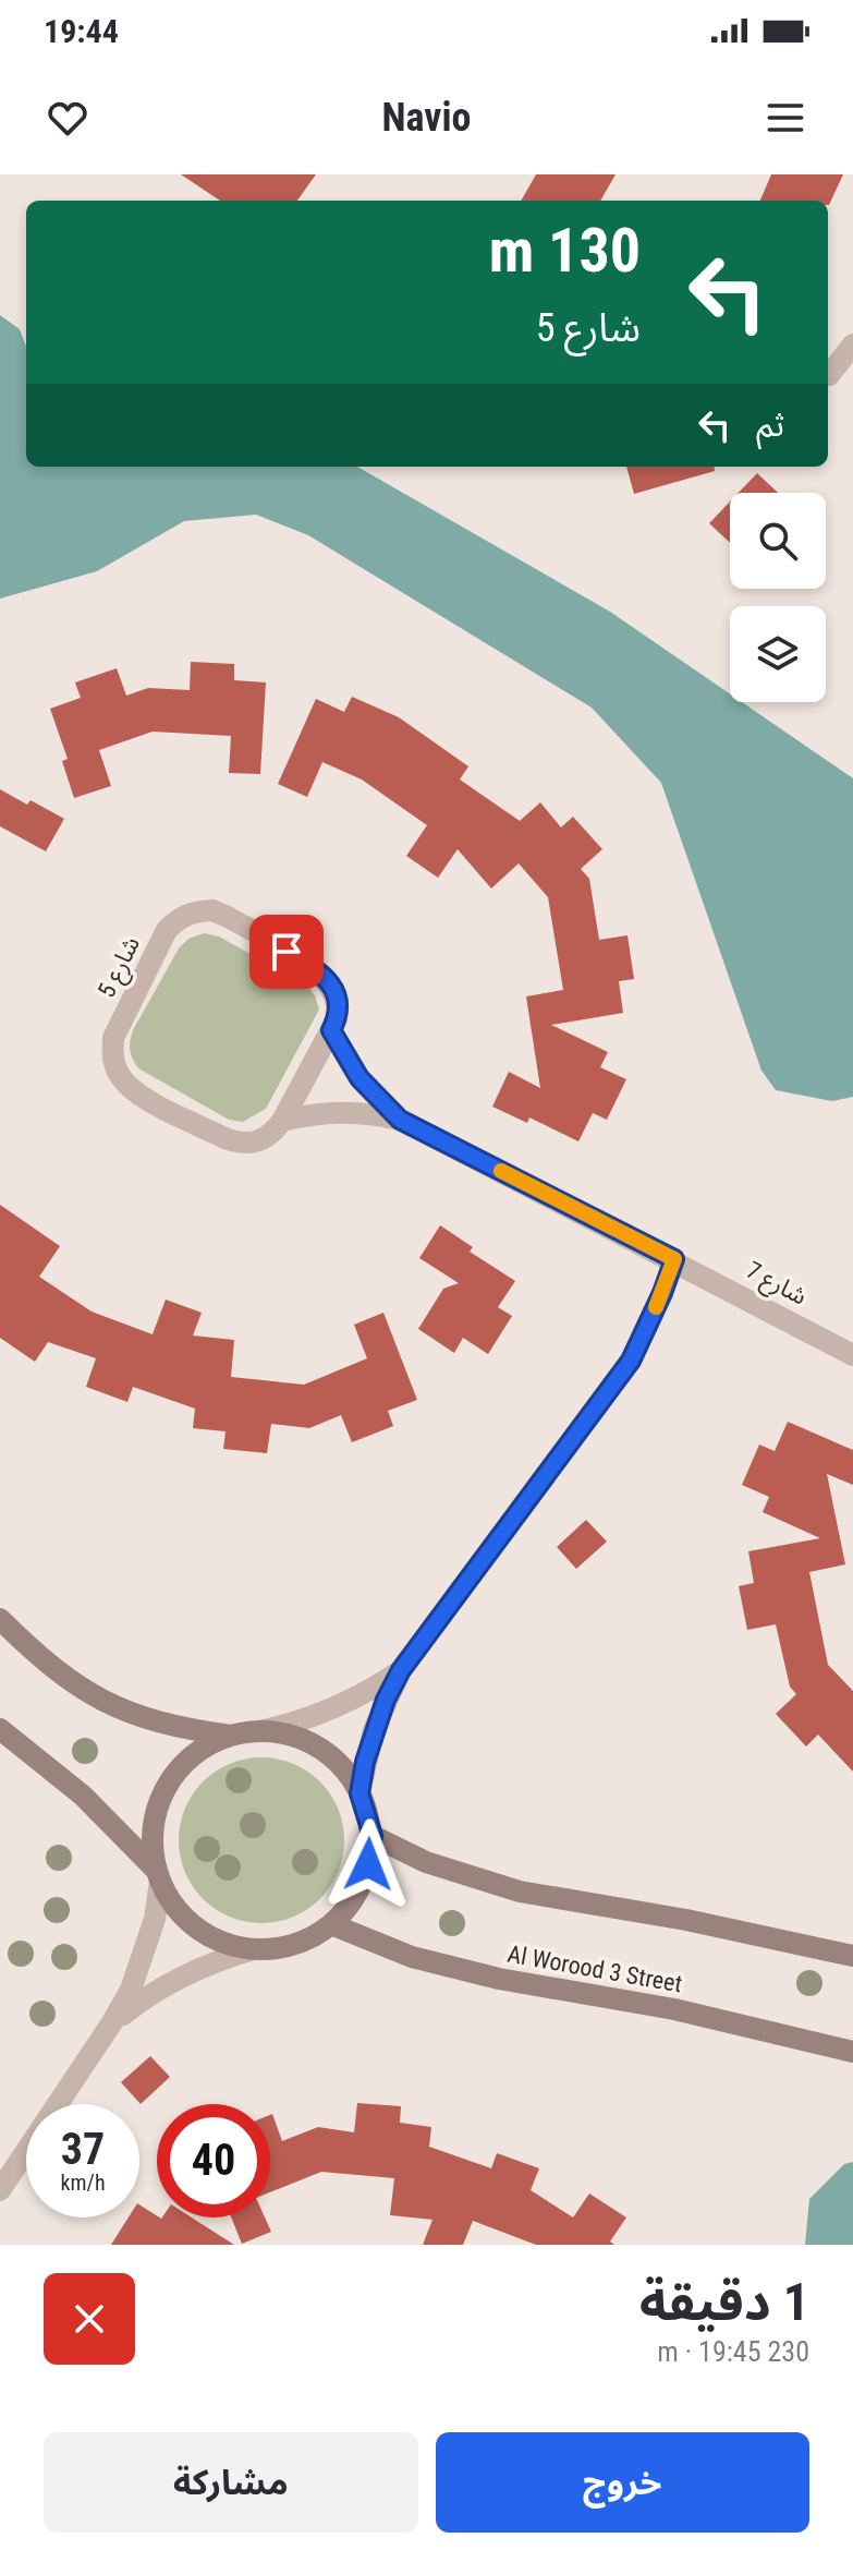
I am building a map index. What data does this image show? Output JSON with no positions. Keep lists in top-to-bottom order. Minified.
{"streets":{"street":["شارع 5","شارع 7","Al Worood 3 Street"]},"crossings":[["شارع 5","شارع 7"]],"page":{"status":"19:44","header":"Navio","turn":["130 m","شارع 5"],"then":"ثم","speed":"37 km/h","limit":"40","heading":["1 دقيقة","230 m · 19:45"],"buttons":["خروج","مشاركة"]}}
